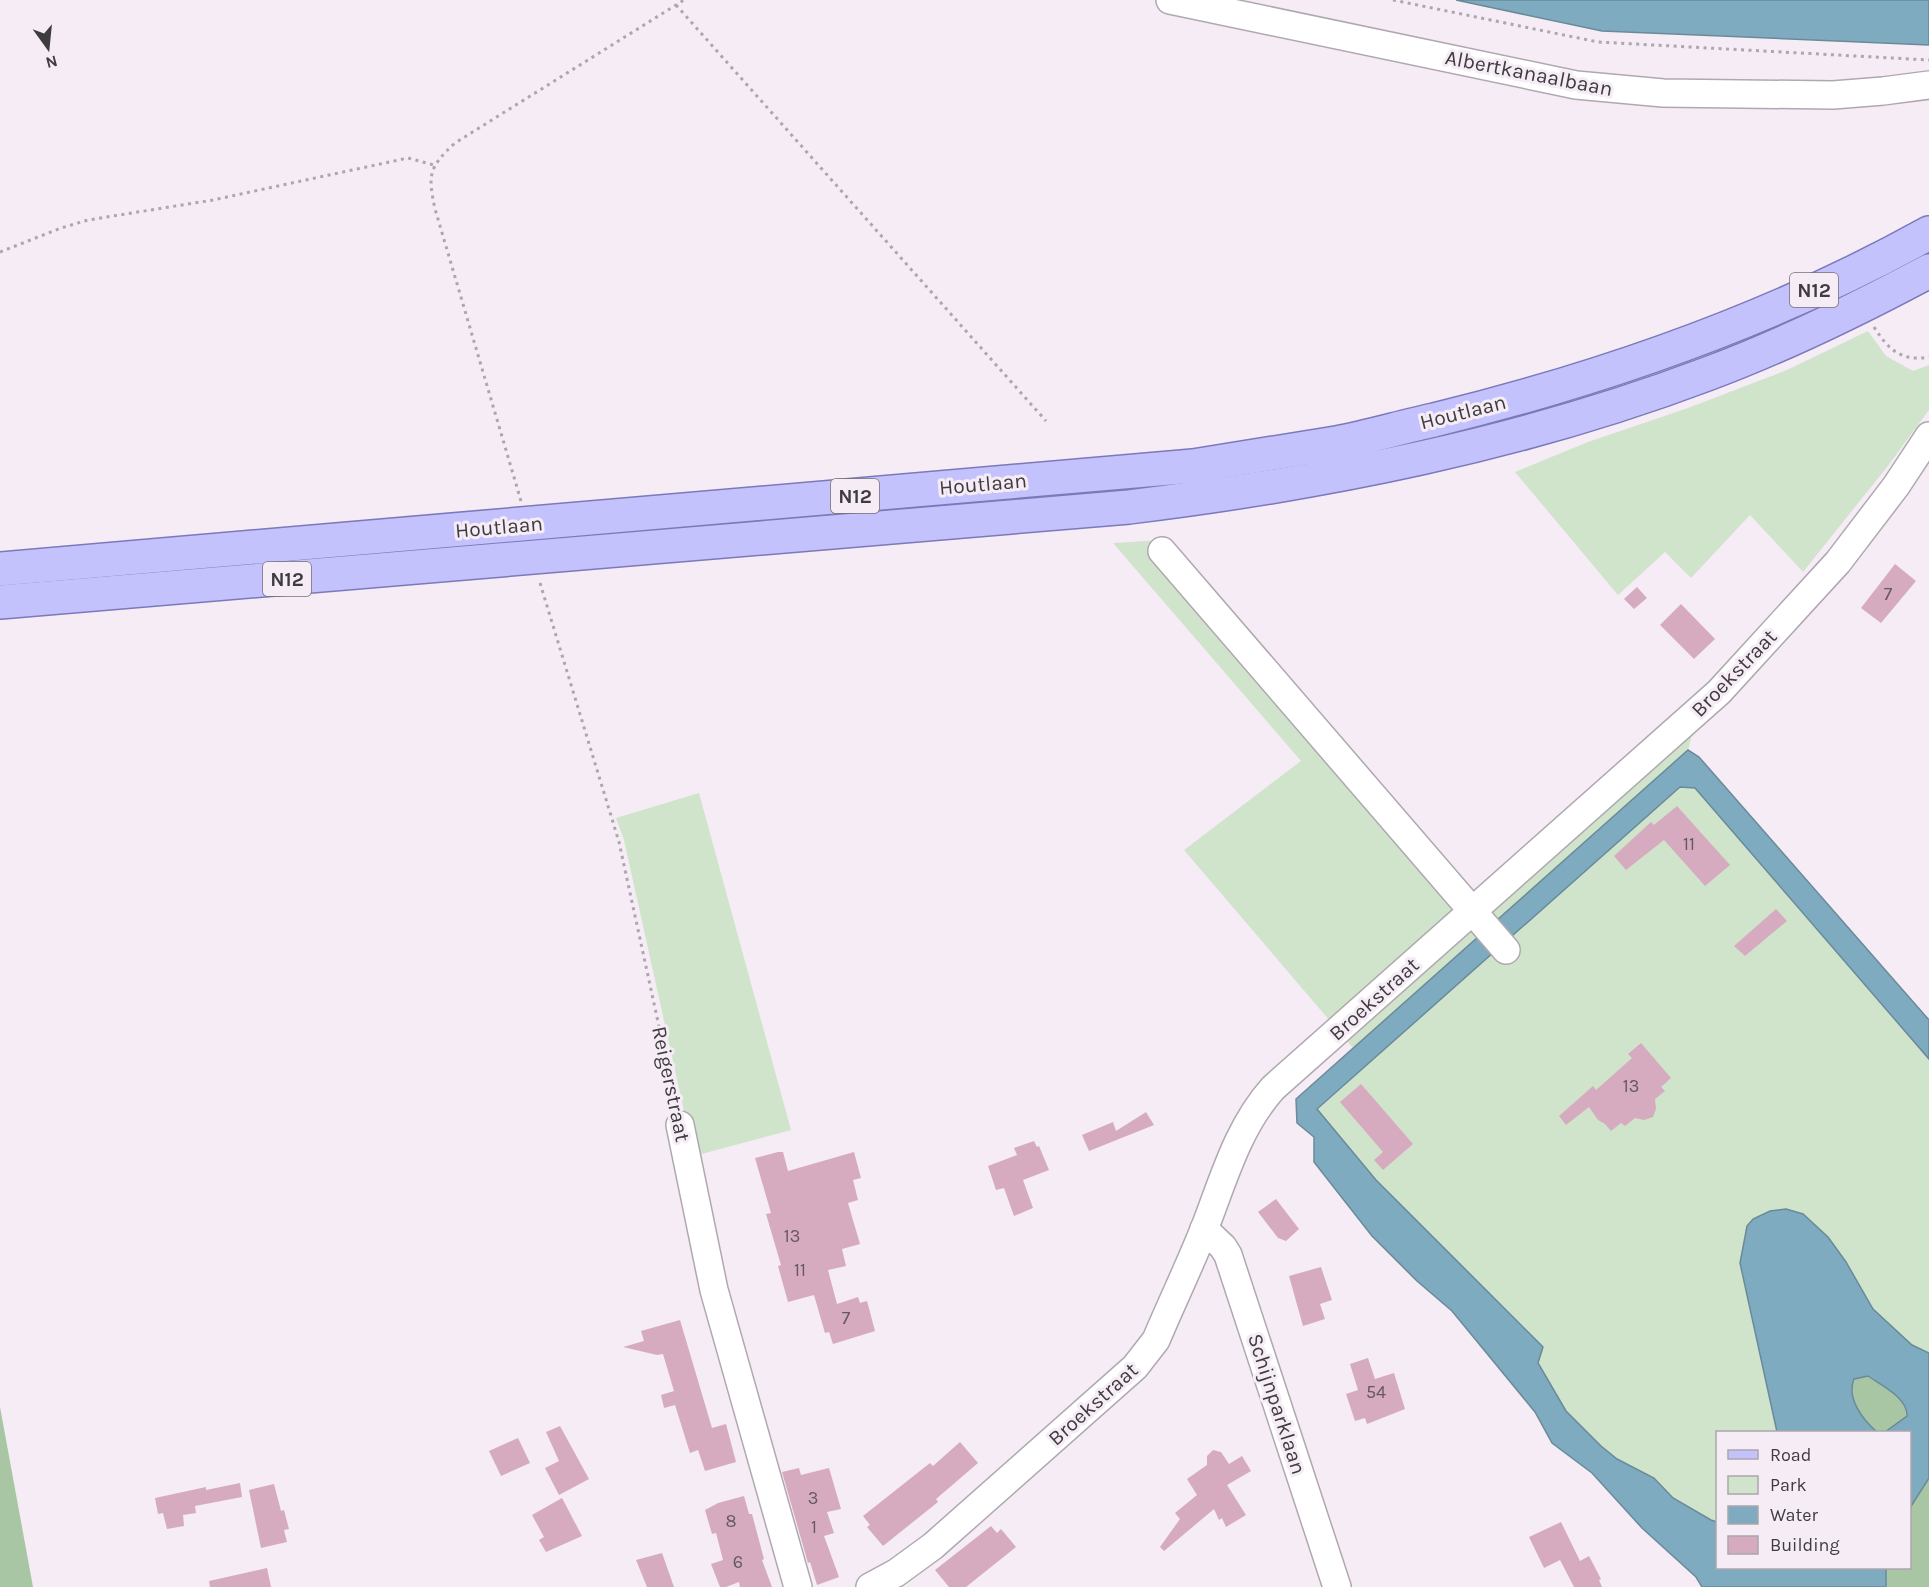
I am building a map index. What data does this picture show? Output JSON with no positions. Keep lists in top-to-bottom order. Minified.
{"streets":{"main road":["N12","Houtlaan"],"street":["Albertkanaalbaan","Broekstraat","Reigerstraat","Schijnparklaan"]},"crossings":[["Broekstraat","Schijnparklaan"]],"house_numbers":["7","11","13","13","11","7","54","3","8","1","6"],"legend":["Road","Park","Water","Building"],"north":"bottom"}
